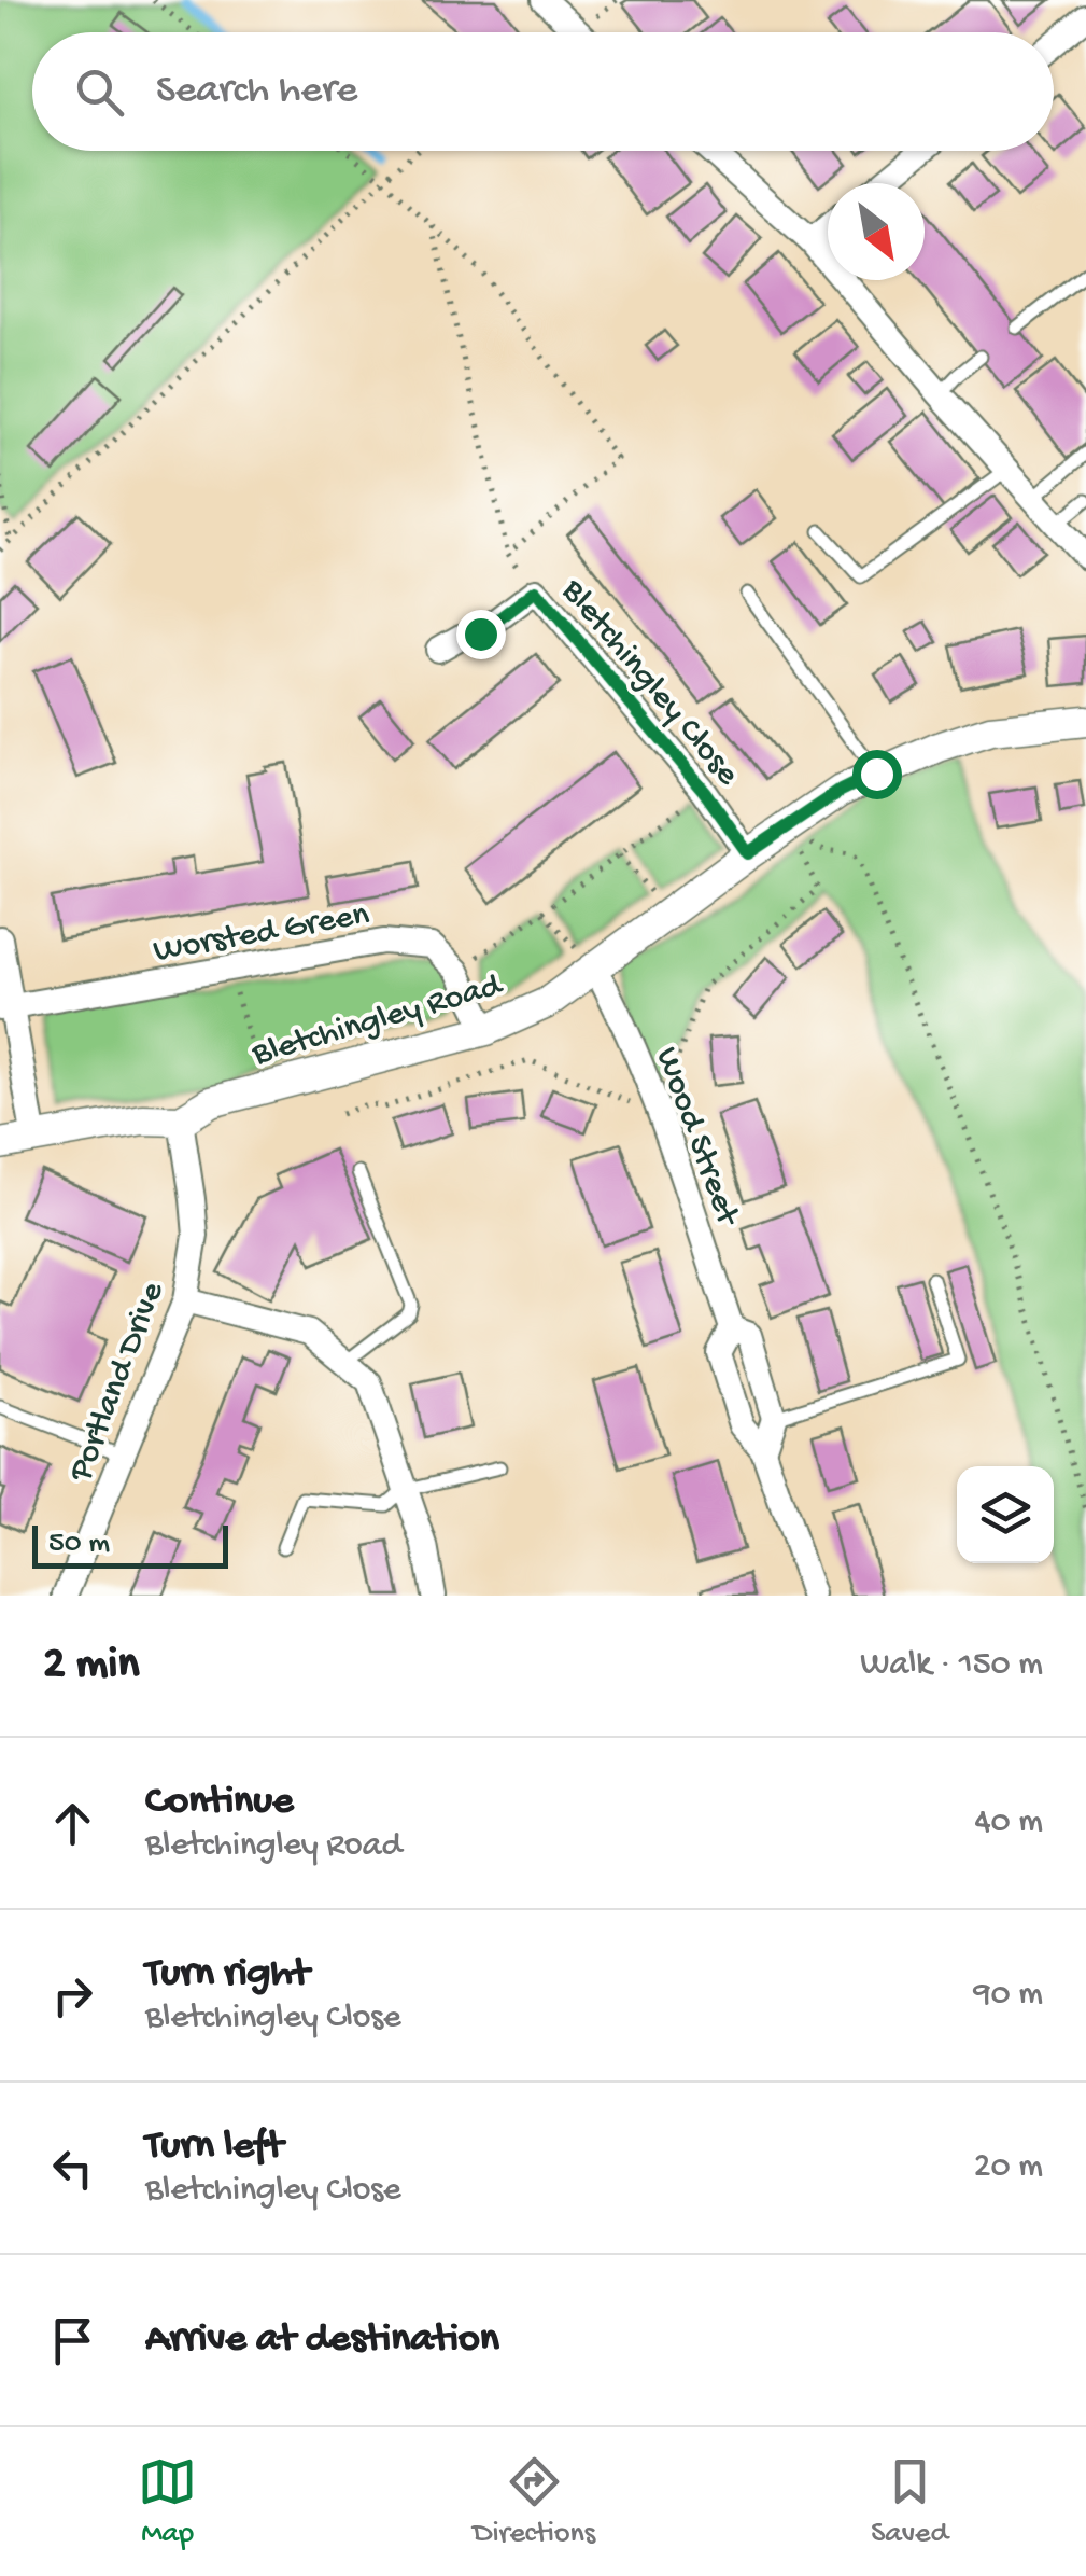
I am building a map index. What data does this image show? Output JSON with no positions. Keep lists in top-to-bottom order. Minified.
{"streets":{"street":["Bletchingley Close","Worsted Green","Bletchingley Road","Wood Street","Portland Drive"]},"crossings":[["Bletchingley Close","Bletchingley Road"],["Bletchingley Road","Wood Street"],["Bletchingley Road","Portland Drive"]],"scale_bar":"50 m","north":"bottom right","page":{"search":"Search here","scale":"50 m","heading":["2 min","Walk · 150 m"],"list":[["Continue","Bletchingley Road","40 m"],["Turn right","Bletchingley Close","90 m"],["Turn left","Bletchingley Close","20 m"],"Arrive at destination"],"nav":["Map","Directions","Saved"]}}
